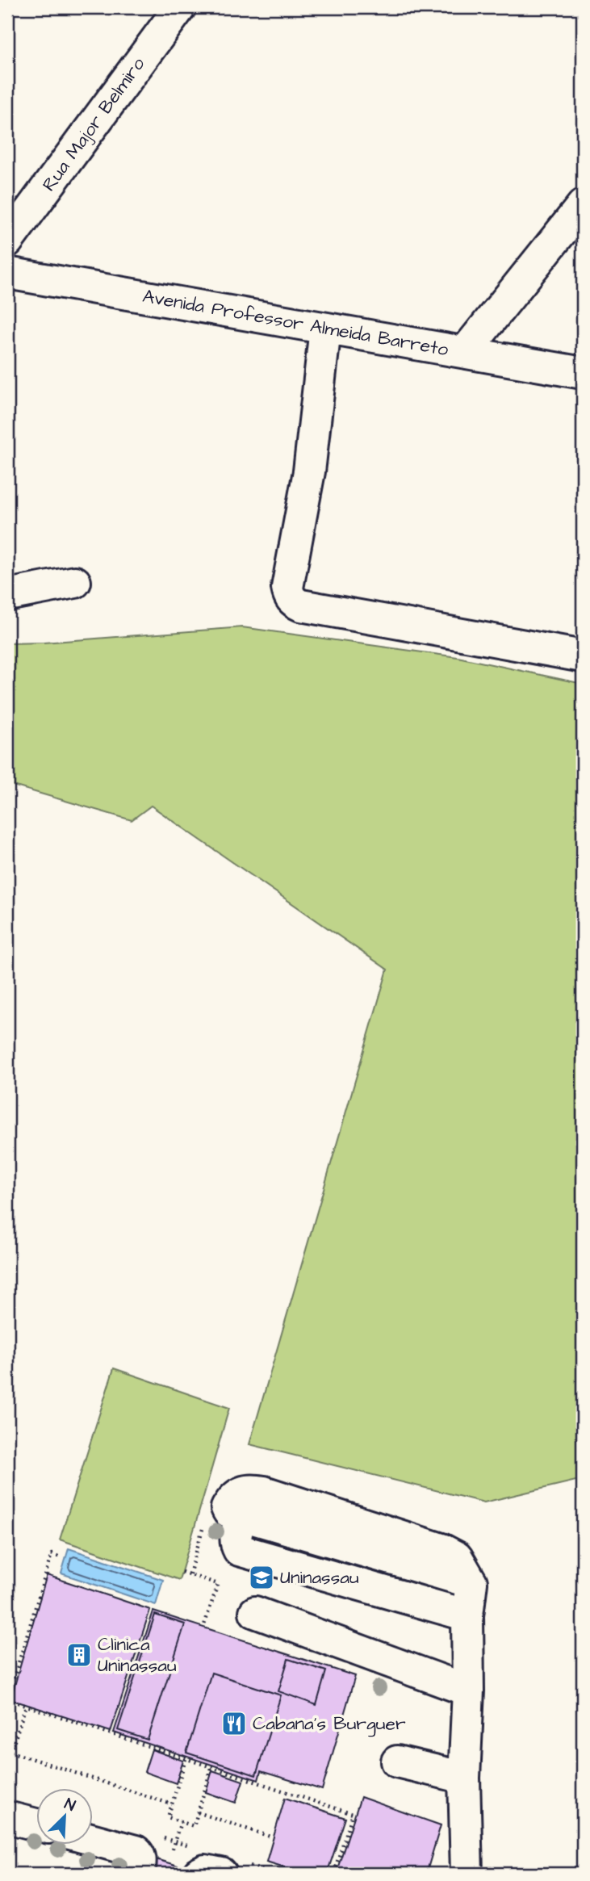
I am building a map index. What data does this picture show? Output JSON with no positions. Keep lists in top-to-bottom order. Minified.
{"streets":{"street":["Rua Major Belmiro","Avenida Professor Almeida Barreto"]},"places":{"school or university":["Uninassau"],"building":["Clinica Uninassau"],"restaurant":["Cabana's Burguer"]},"north":"top right"}
